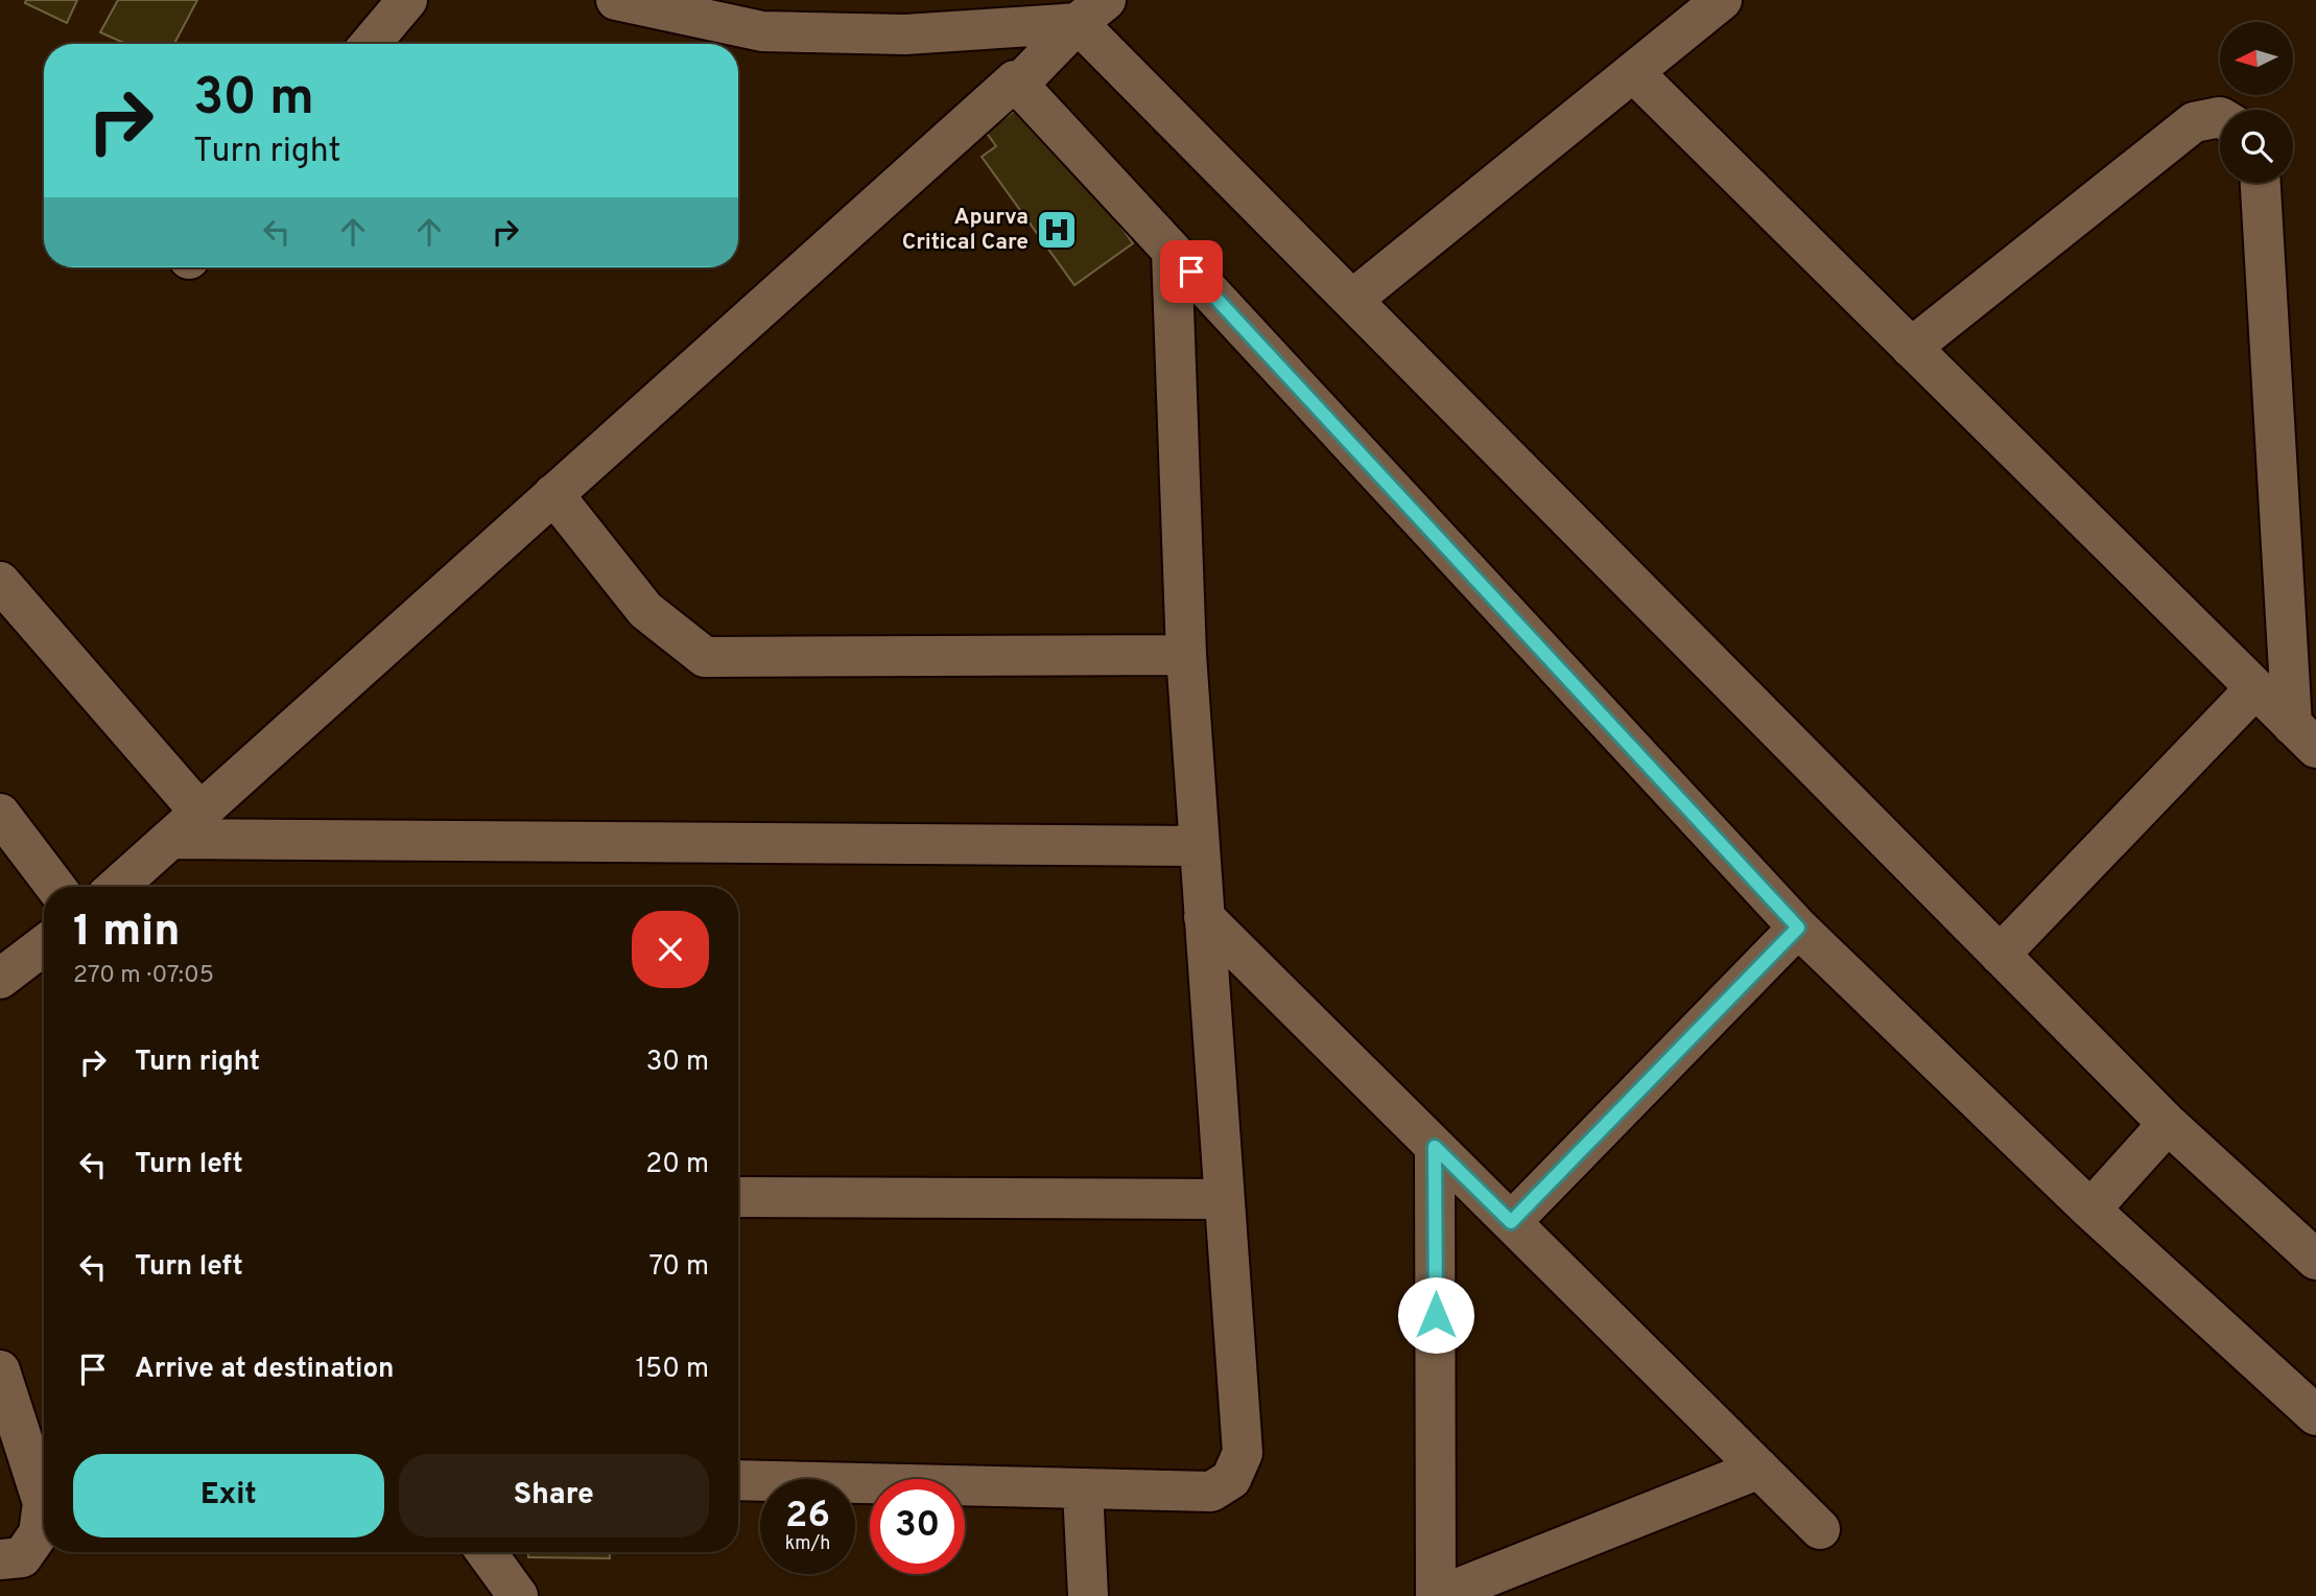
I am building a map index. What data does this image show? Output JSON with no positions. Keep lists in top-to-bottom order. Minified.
{"places":{"hospital":["Apurva Critical Care"]},"north":"left","page":{"turn":["30 m","Turn right"],"heading":["1 min","270 m · 07:05"],"list":[{"name":"Turn right","value":"30 m"},{"name":"Turn left","value":"20 m"},{"name":"Turn left","value":"70 m"},{"name":"Arrive at destination","value":"150 m"}],"buttons":["Exit","Share"],"speed":"26 km/h","limit":"30"}}
